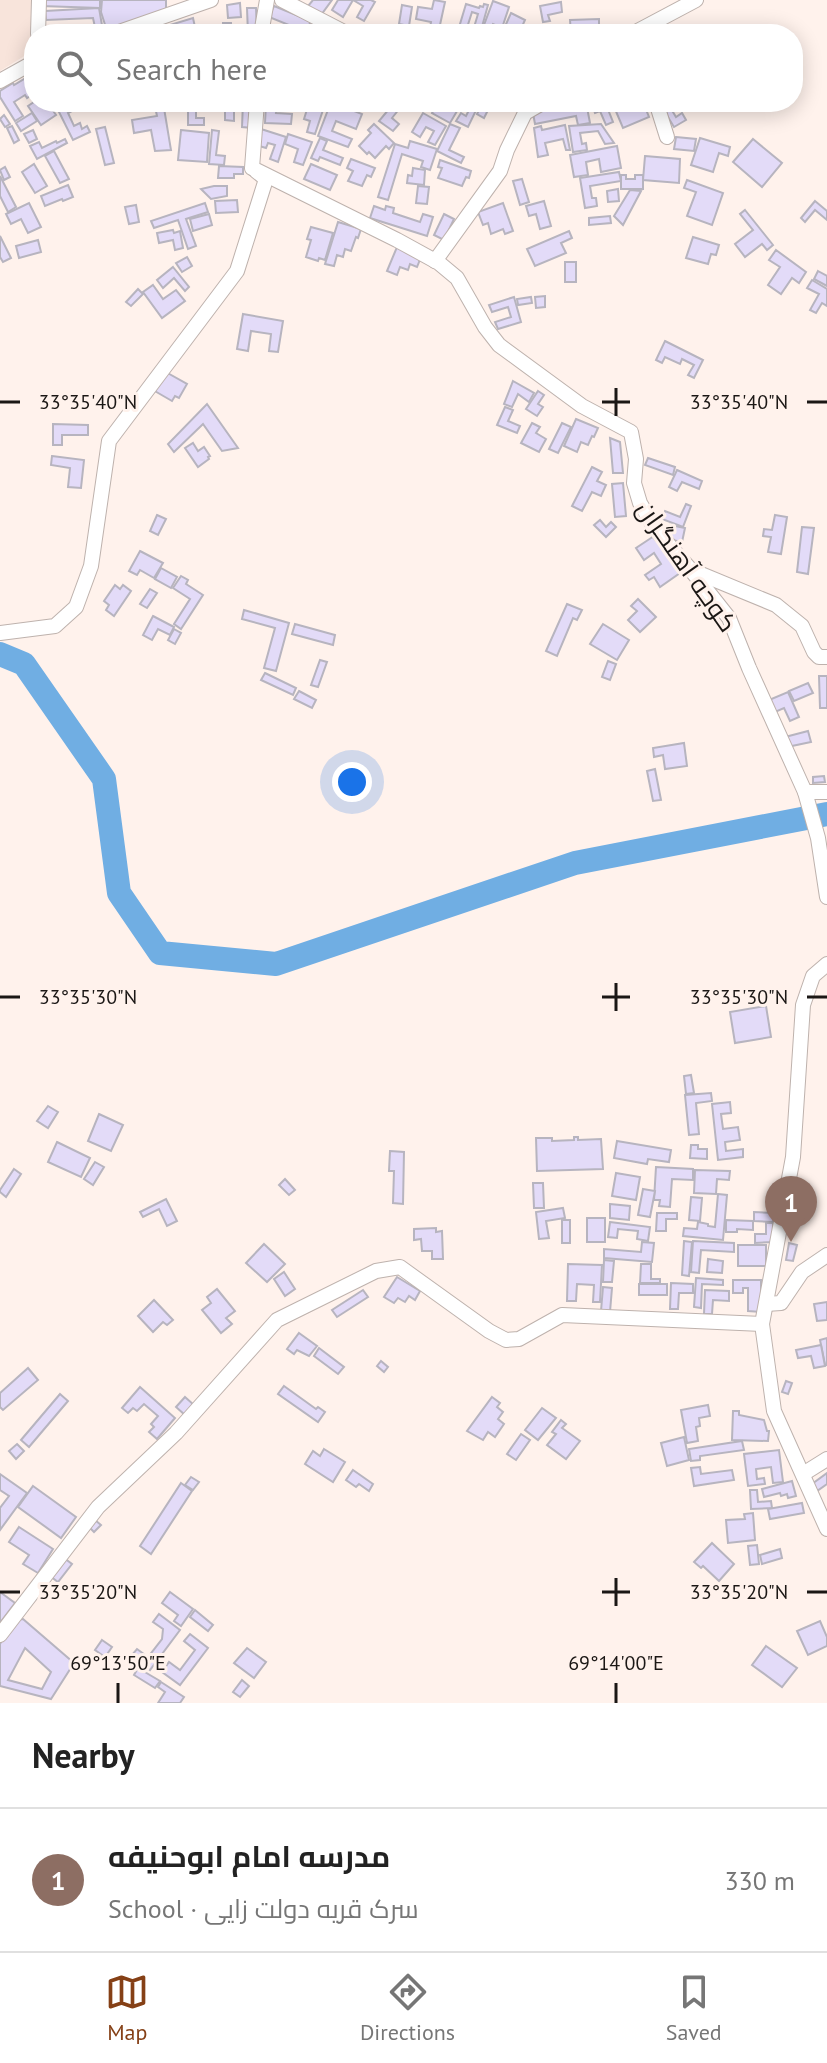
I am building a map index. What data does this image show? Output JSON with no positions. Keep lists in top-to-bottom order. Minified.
{"streets":{"street":["کوچه آهنگران"]},"page":{"search":"Search here","pins":"1","heading":"Nearby","list":[{"mark":"1","name":"مدرسه امام ابوحنیفه","note":"School · سرک قریه دولت زایی","value":"330 m"}],"nav":["Map","Directions","Saved"]},"coordinates":["33°35'40\"N","33°35'30\"N","33°35'20\"N","69°13'50\"E","69°14'00\"E"]}
